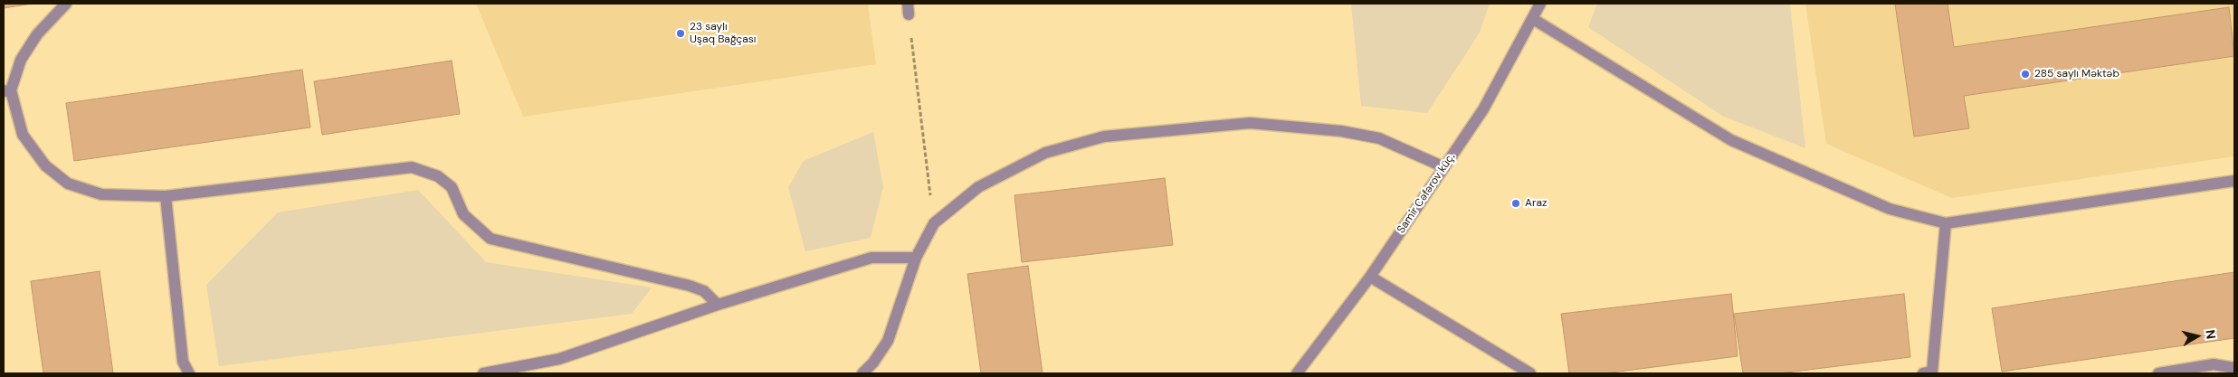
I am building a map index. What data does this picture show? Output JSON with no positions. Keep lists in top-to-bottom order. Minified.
{"streets":{"street":["Samir Cəfərov küç."]},"places":["23 saylı Uşaq Bağçası","285 saylı Məktəb","Araz"],"north":"right"}
